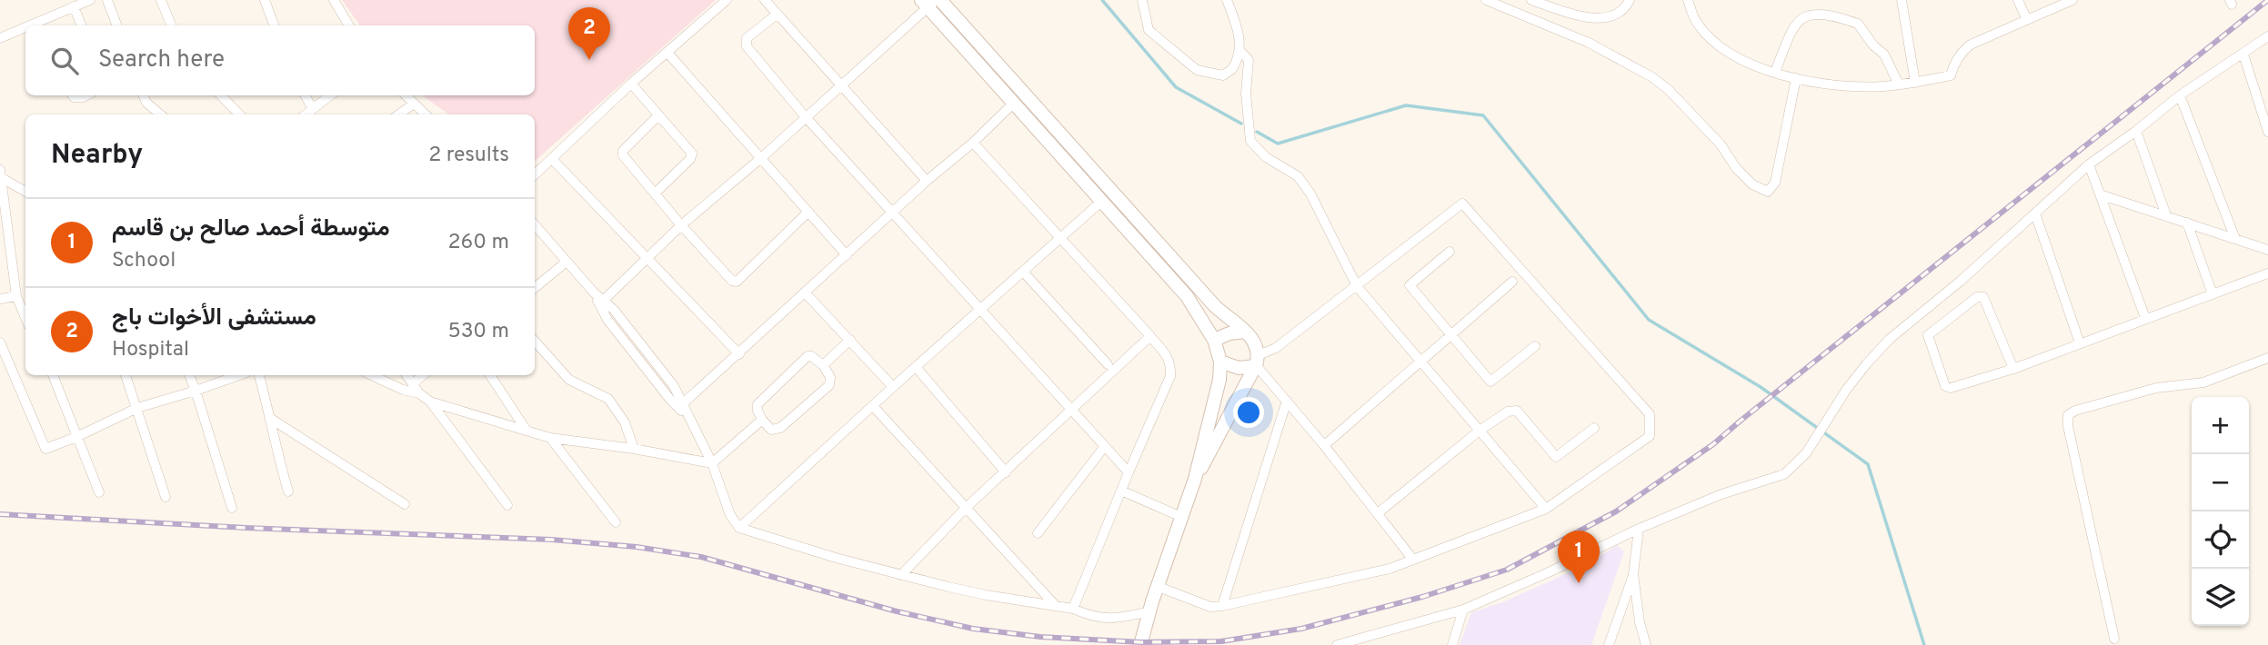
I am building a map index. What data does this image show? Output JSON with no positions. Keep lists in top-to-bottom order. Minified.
{"page":{"pins":["2","1"],"search":"Search here","heading":["Nearby","2 results"],"list":[{"mark":"1","name":"متوسطة أحمد صالح بن قاسم","note":"School","value":"260 m"},{"mark":"2","name":"مستشفى الأخوات باج","note":"Hospital","value":"530 m"}],"map_buttons":["+","−"]}}
